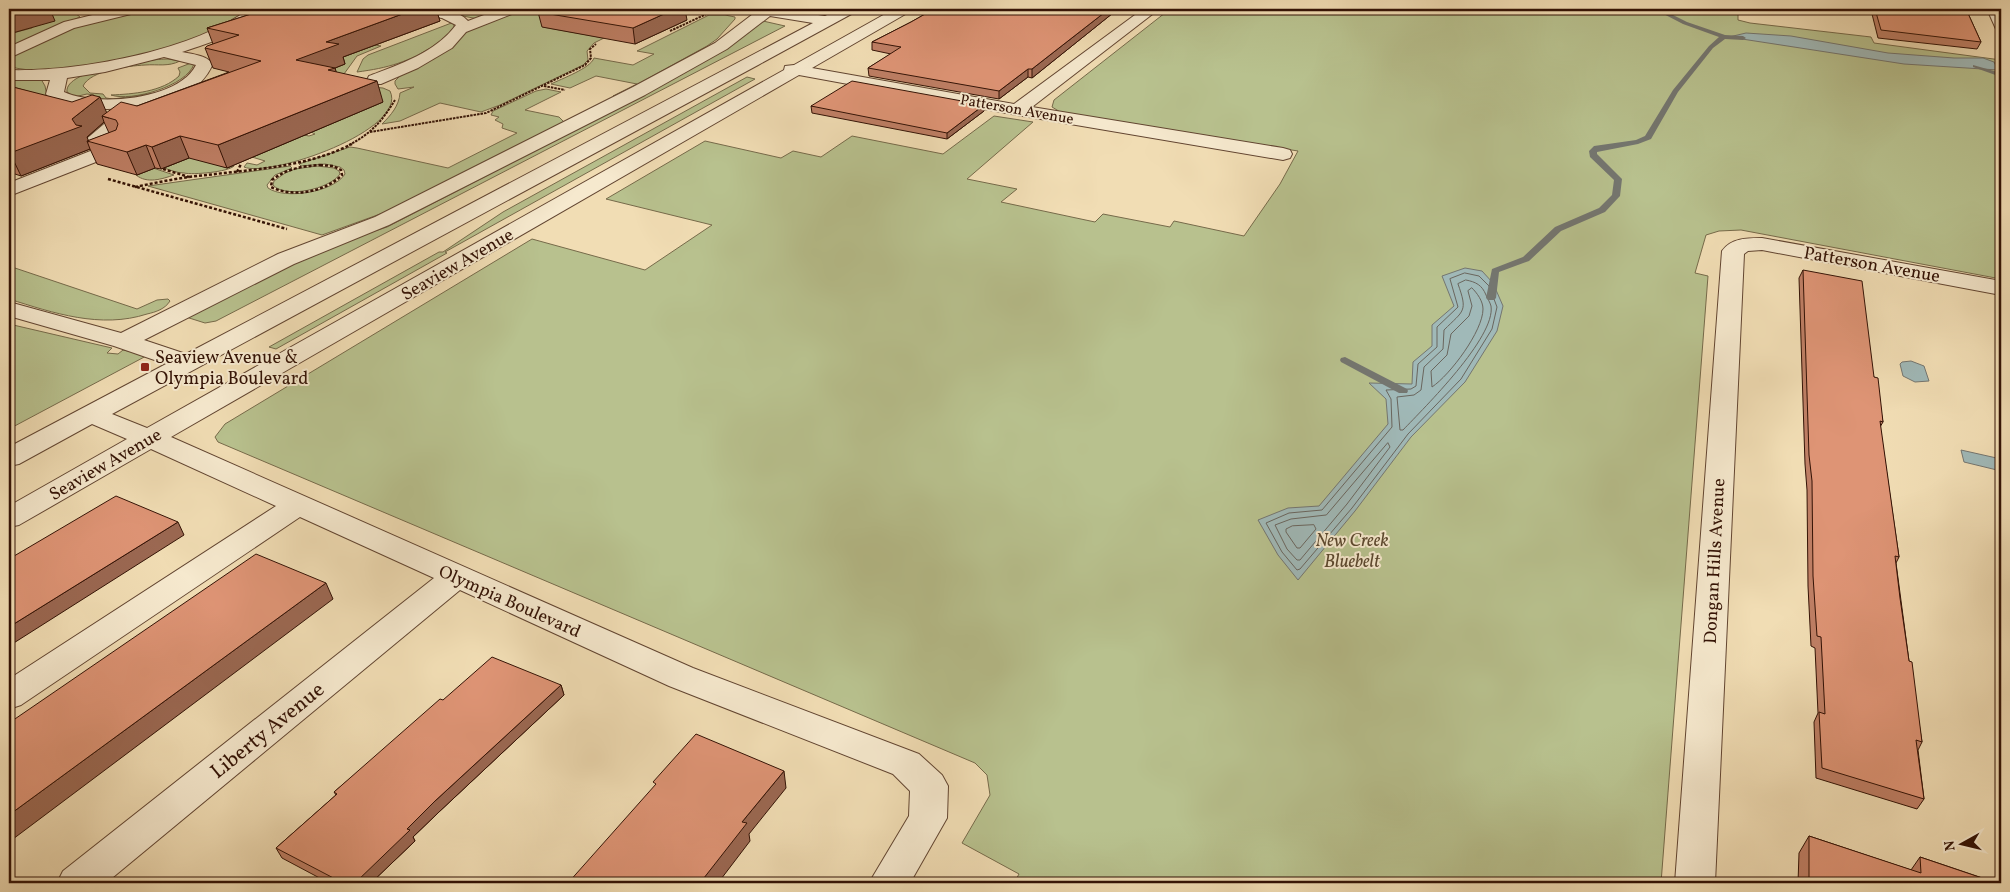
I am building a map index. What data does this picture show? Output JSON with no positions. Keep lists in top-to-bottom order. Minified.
{"streets":{"street":["Patterson Avenue","Seaview Avenue","Dongan Hills Avenue","Olympia Boulevard","Liberty Avenue"]},"crossings":[["Patterson Avenue","Seaview Avenue"],["Patterson Avenue","Dongan Hills Avenue"],["Seaview Avenue","Olympia Boulevard"],["Olympia Boulevard","Liberty Avenue"]],"parks":["New Creek Bluebelt"],"places":{"transit":["Seaview Avenue & Olympia Boulevard"]},"north":"left"}
